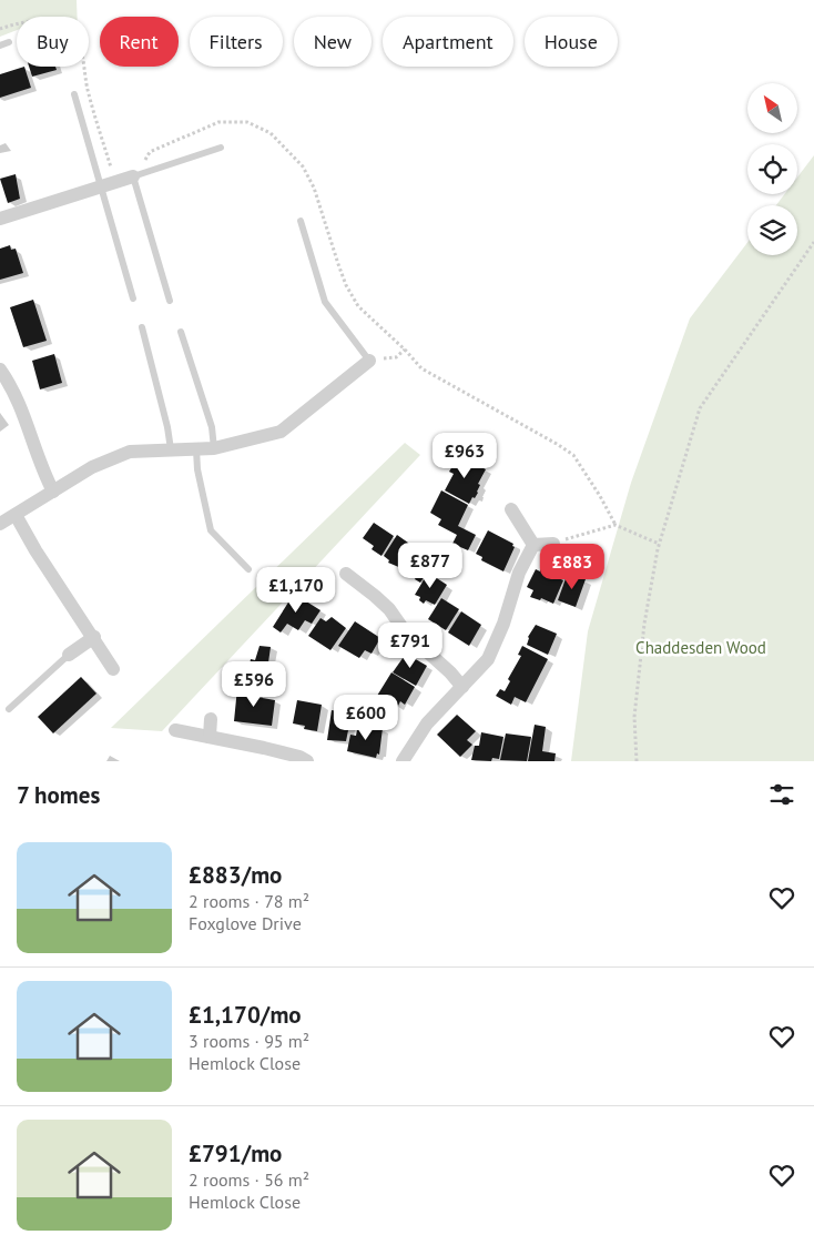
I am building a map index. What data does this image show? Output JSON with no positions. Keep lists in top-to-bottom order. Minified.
{"parks":["Chaddesden Wood"],"north":"top left","page":{"chip":["Buy","Rent","Filters","New","Apartment","House"],"price":["£963","£877","£883","£1,170","£791","£596","£600"],"heading":"7 homes","list":[{"name":"£883/mo","note":"2 rooms · 78 m² · Foxglove Drive"},{"name":"£1,170/mo","note":"3 rooms · 95 m² · Hemlock Close"},{"name":"£791/mo","note":"2 rooms · 56 m² · Hemlock Close"}]}}
